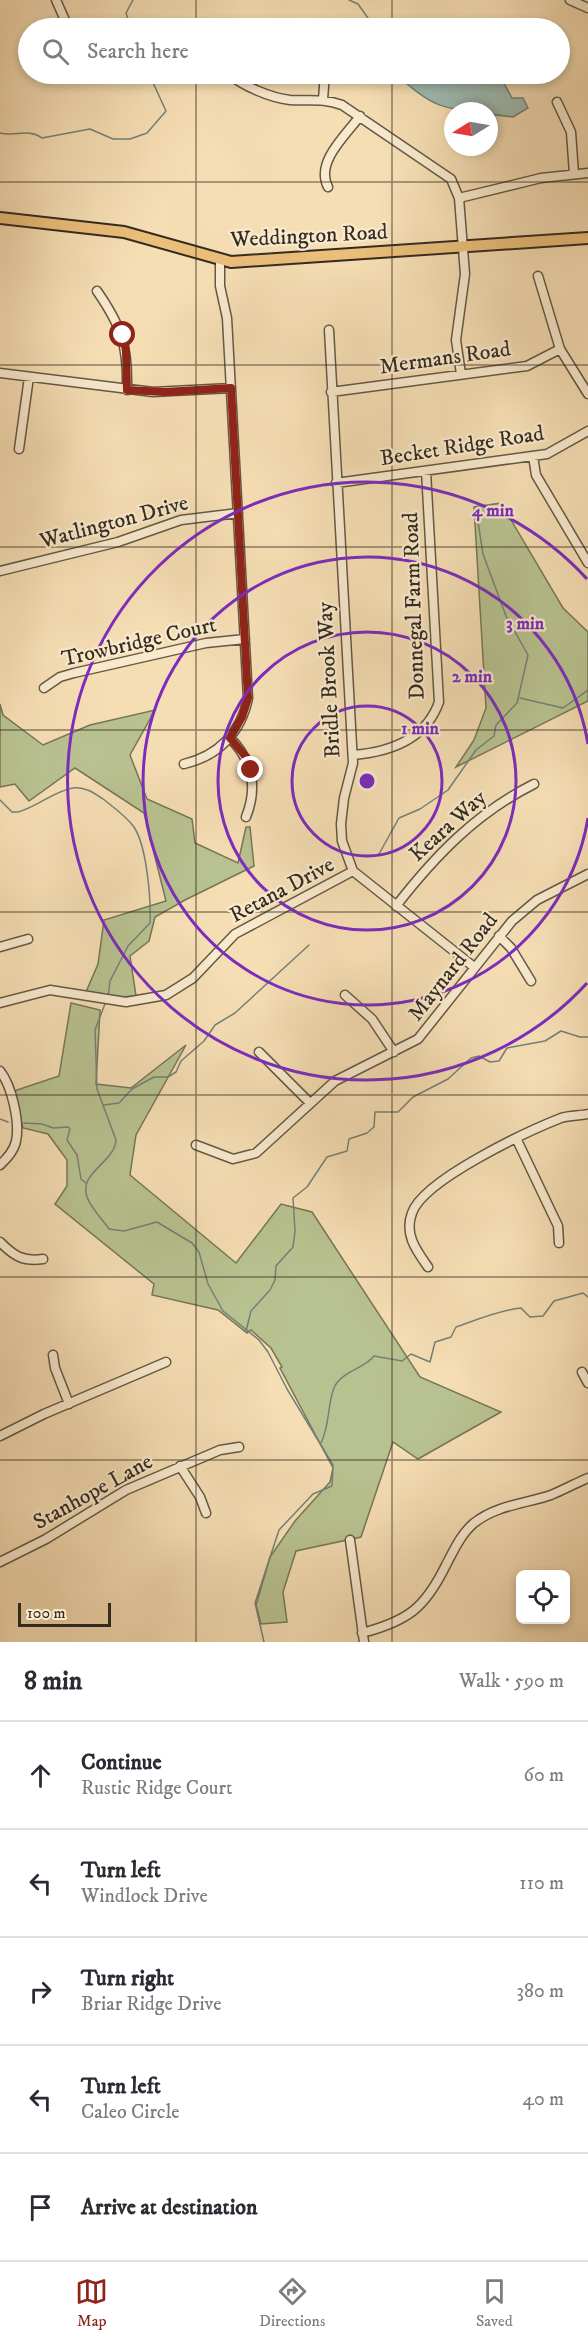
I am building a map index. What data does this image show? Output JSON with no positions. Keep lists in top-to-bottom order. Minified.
{"streets":{"main road":["Weddington Road"],"street":["Mermans Road","Becket Ridge Road","Watlington Drive","Donnegal Farm Road","Trowbridge Court","Bridle Brook Way","Keara Way","Retana Drive","Maynard Road","Stanhope Lane"]},"crossings":[["Mermans Road","Bridle Brook Way"],["Becket Ridge Road","Donnegal Farm Road"],["Becket Ridge Road","Bridle Brook Way"],["Donnegal Farm Road","Bridle Brook Way"],["Bridle Brook Way","Retana Drive"]],"scale_bar":"100 m","north":"left","page":{"search":"Search here","scale":"100 m","heading":["8 min","Walk · 590 m"],"list":[["Continue","Rustic Ridge Court","60 m"],["Turn left","Windlock Drive","110 m"],["Turn right","Briar Ridge Drive","380 m"],["Turn left","Caleo Circle","40 m"],"Arrive at destination"],"nav":["Map","Directions","Saved"]},"rings":["4 min","3 min","2 min","1 min"]}
